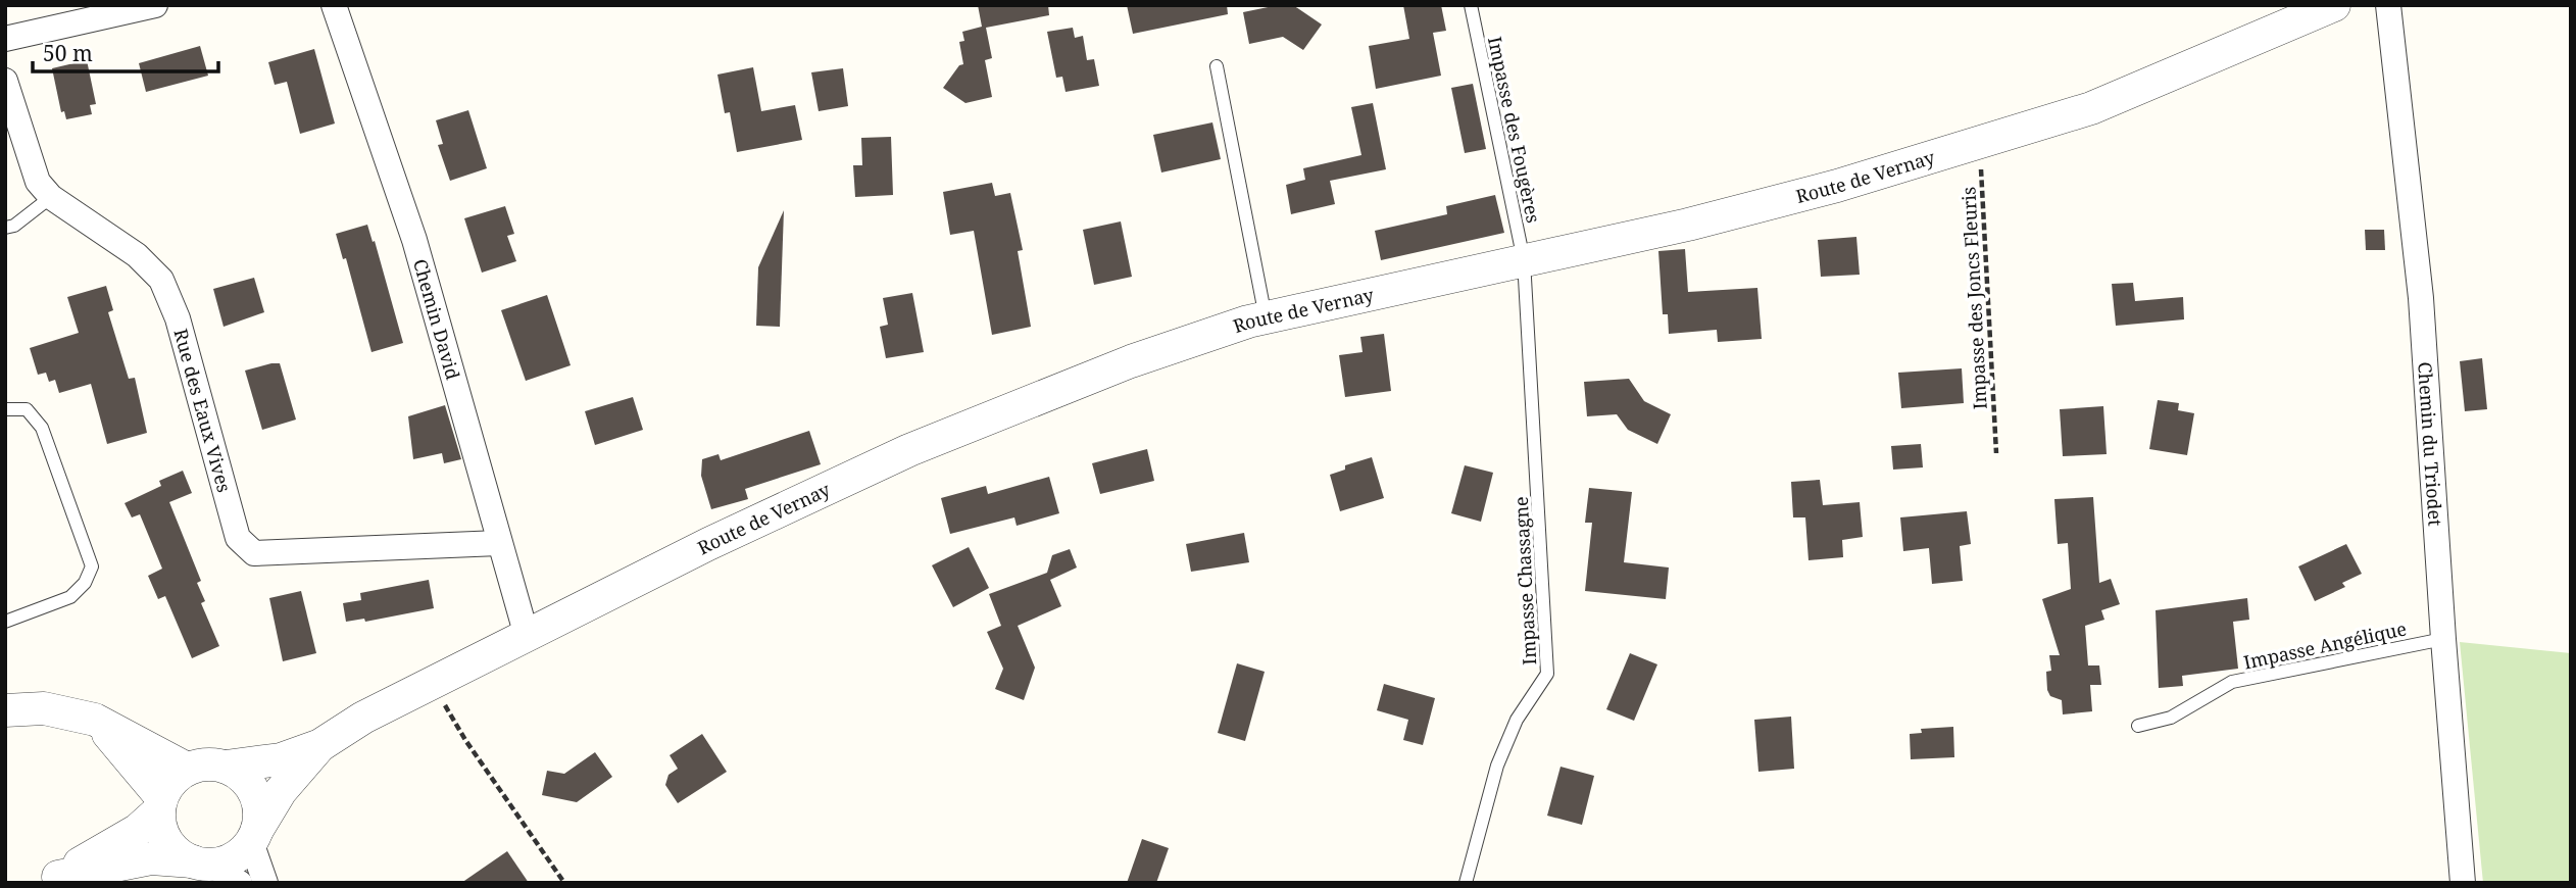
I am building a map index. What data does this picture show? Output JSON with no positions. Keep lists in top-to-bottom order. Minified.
{"streets":{"street":["Route de Vernay","Chemin David","Rue des Eaux Vives","Chemin du Triodet"],"lane":["Impasse des Fougères","Impasse Chassagne","Impasse Angélique"],"path":["Impasse des Joncs Fleuris"]},"crossings":[["Impasse des Fougères","Route de Vernay"],["Impasse des Fougères","Impasse Chassagne"],["Route de Vernay","Impasse des Joncs Fleuris"],["Route de Vernay","Chemin David"],["Route de Vernay","Impasse Chassagne"],["Chemin David","Rue des Eaux Vives"],["Chemin du Triodet","Impasse Angélique"]],"scale_bar":"50 m"}
